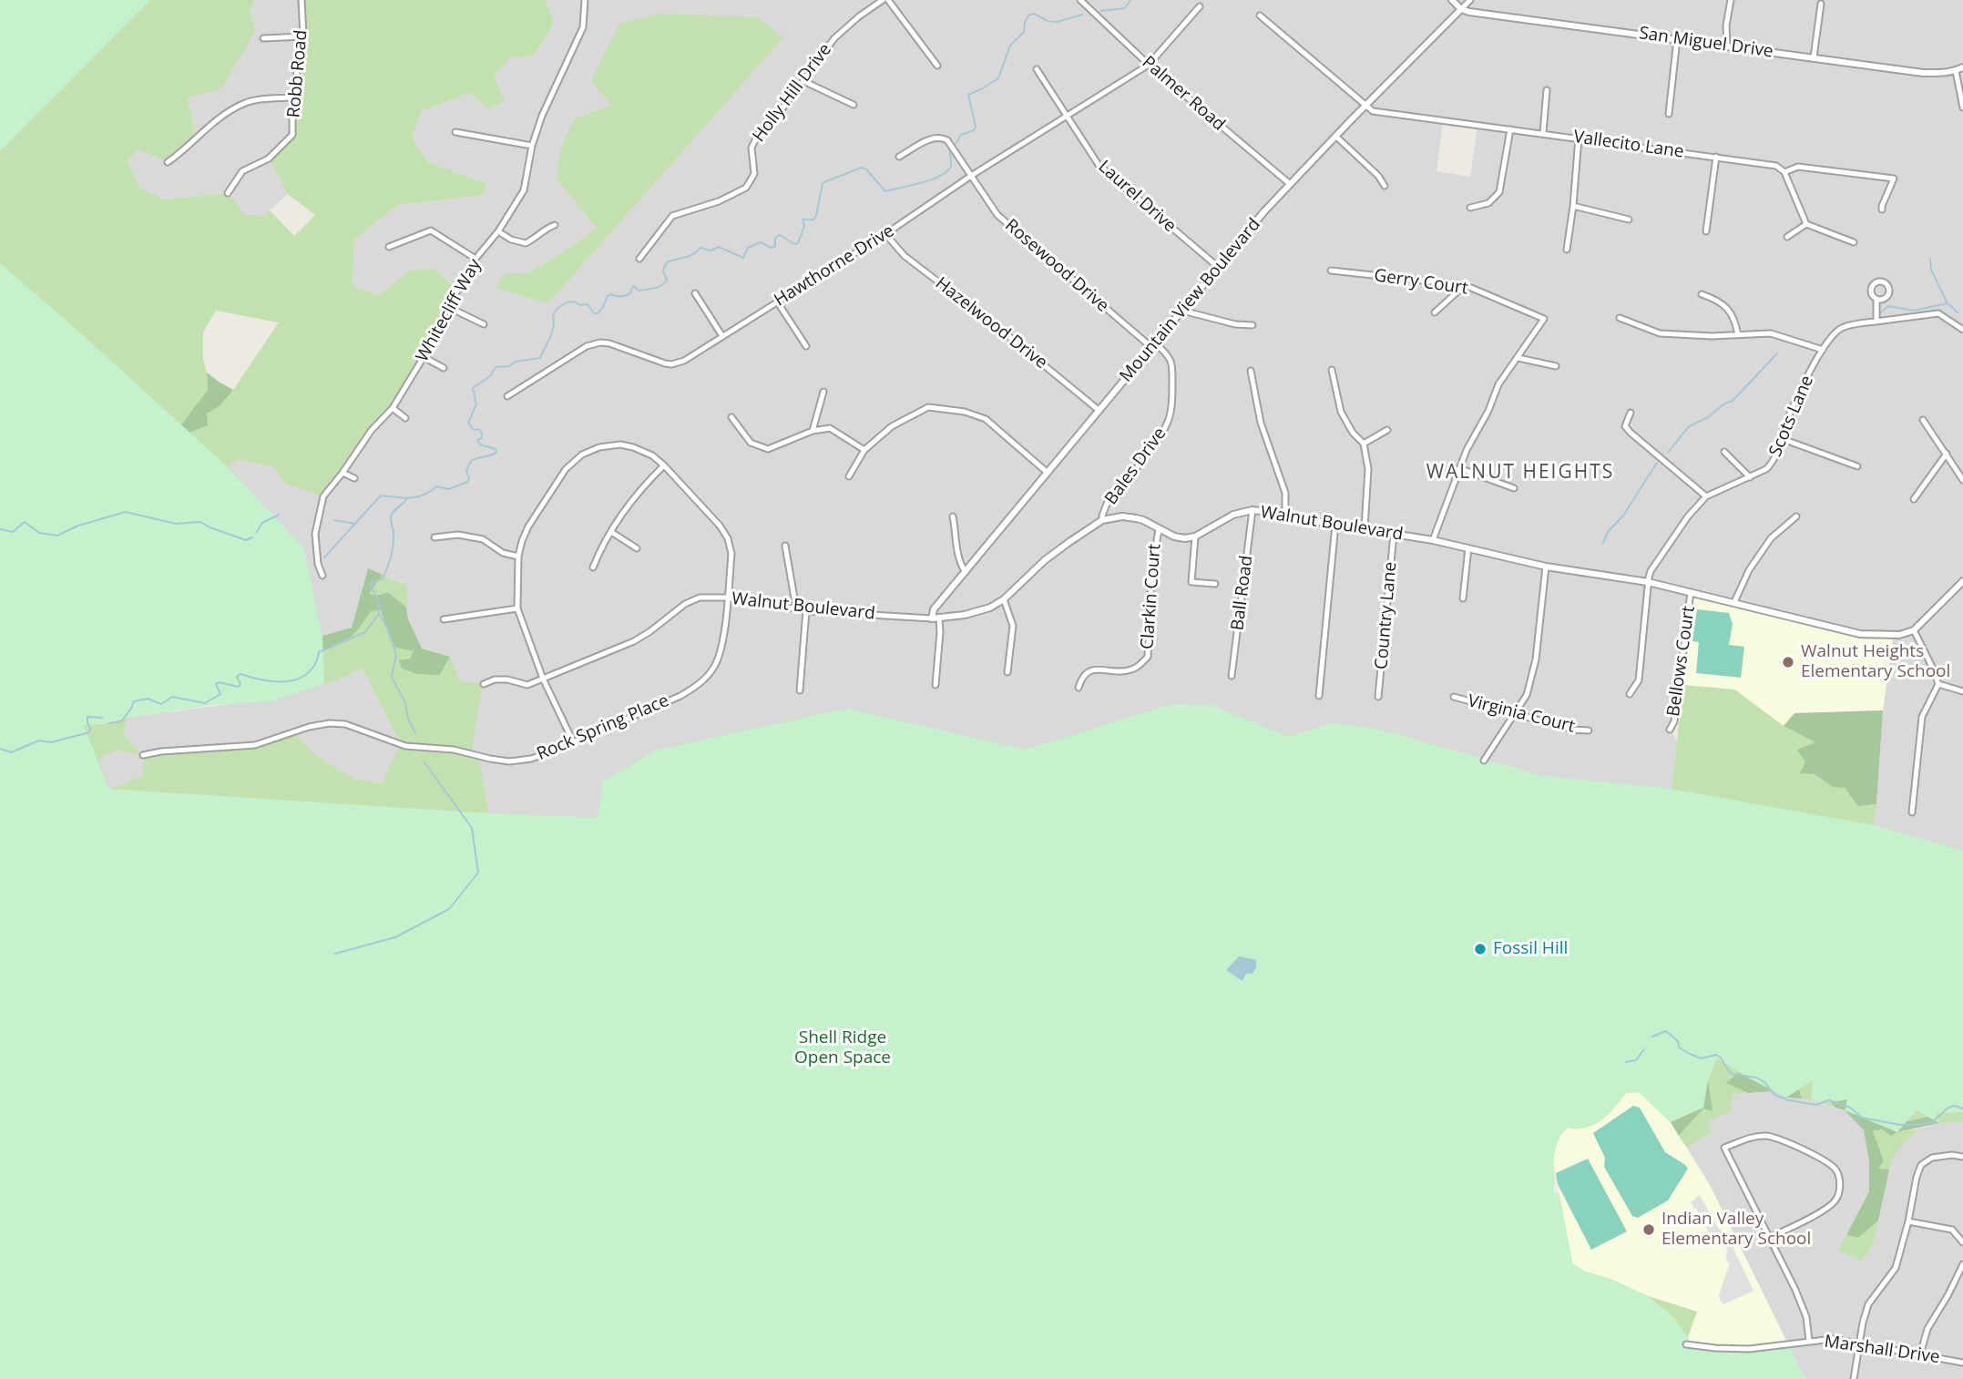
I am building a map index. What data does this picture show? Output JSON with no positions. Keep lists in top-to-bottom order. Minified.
{"streets":{"street":["San Miguel Drive","Robb Road","Holly Hill Drive","Palmer Road","Vallecito Lane","Laurel Drive","Hawthorne Drive","Rosewood Drive","Gerry Court","Mountain View Boulevard","Whitecliff Way","Hazelwood Drive","Scots Lane","Bales Drive","Walnut Boulevard","Ball Road","Clarkin Court","Country Lane","Bellows Court","Virginia Court","Rock Spring Place","Marshall Drive"]},"crossings":[["San Miguel Drive","Mountain View Boulevard"],["Palmer Road","Hawthorne Drive"],["Palmer Road","Mountain View Boulevard"],["Vallecito Lane","Mountain View Boulevard"],["Laurel Drive","Hawthorne Drive"],["Laurel Drive","Mountain View Boulevard"],["Hawthorne Drive","Rosewood Drive"],["Hawthorne Drive","Hazelwood Drive"],["Rosewood Drive","Mountain View Boulevard"],["Rosewood Drive","Bales Drive"],["Mountain View Boulevard","Hazelwood Drive"],["Mountain View Boulevard","Bales Drive"],["Mountain View Boulevard","Walnut Boulevard"],["Scots Lane","Walnut Boulevard"],["Bales Drive","Walnut Boulevard"],["Walnut Boulevard","Ball Road"],["Walnut Boulevard","Clarkin Court"],["Walnut Boulevard","Country Lane"],["Walnut Boulevard","Bellows Court"],["Walnut Boulevard","Rock Spring Place"]],"districts":["WALNUT HEIGHTS"],"parks":["Shell Ridge Open Space"],"places":["Walnut Heights Elementary School","Fossil Hill","Indian Valley Elementary School"]}
